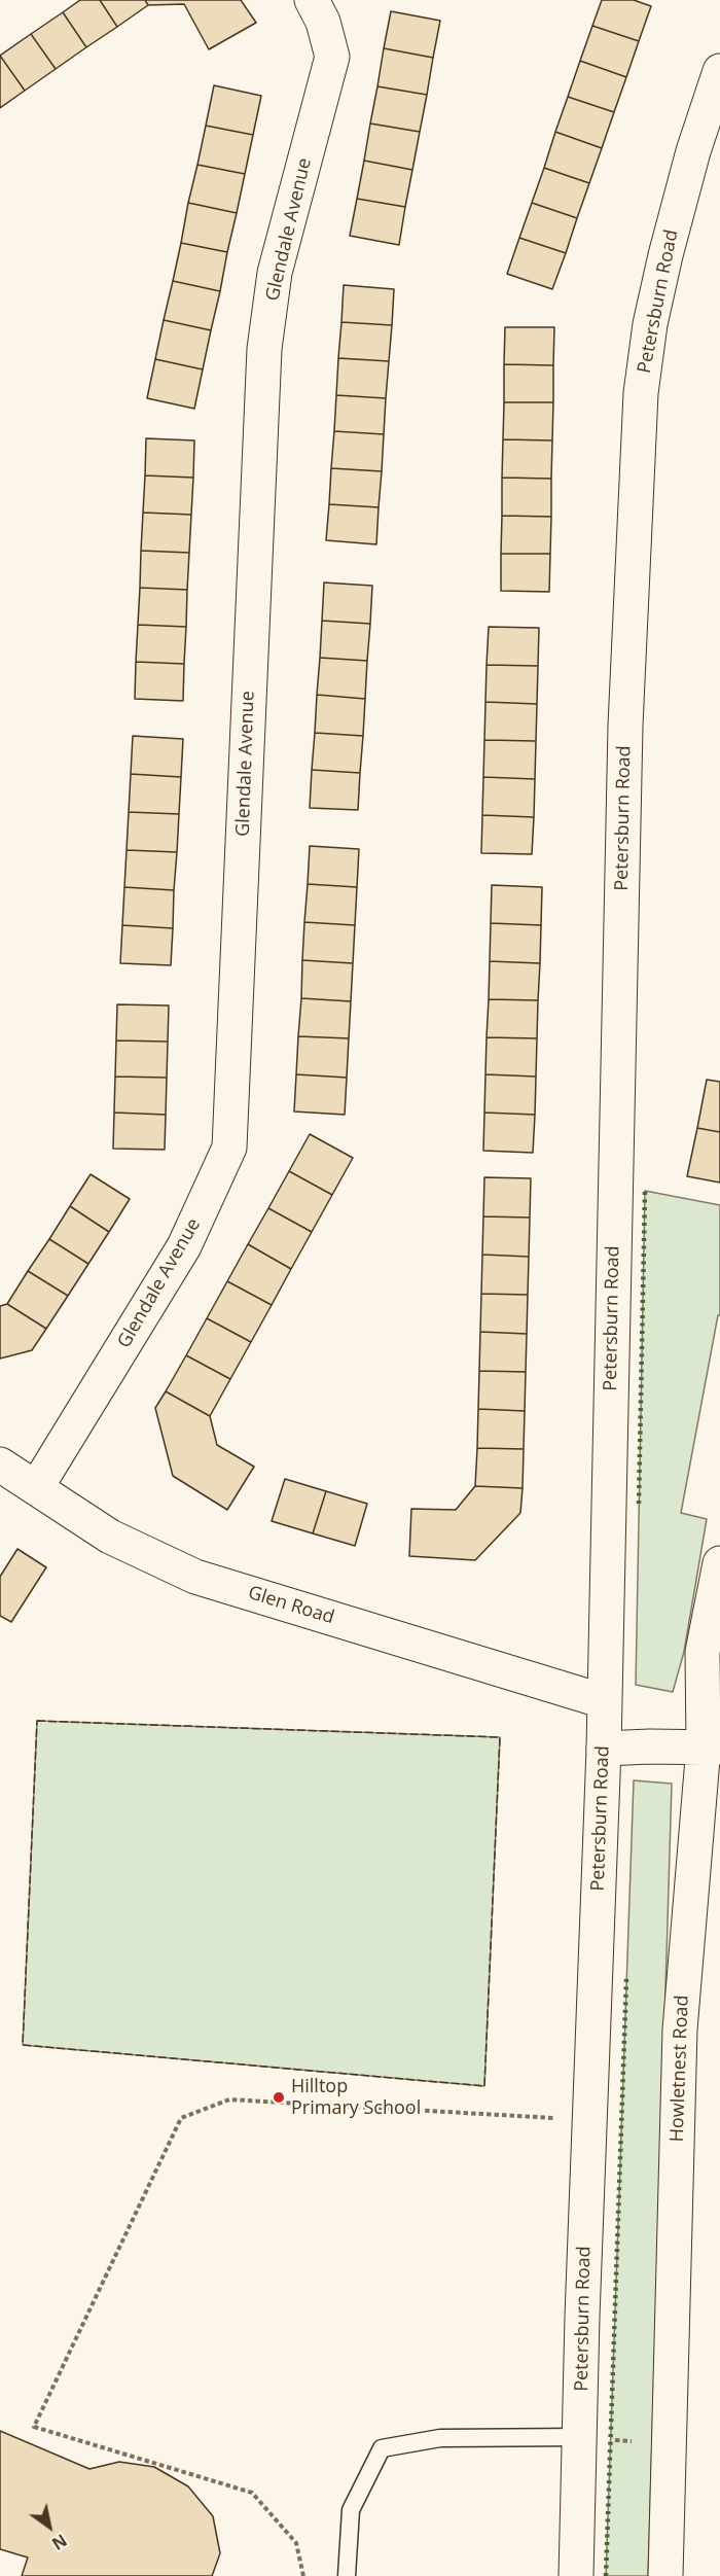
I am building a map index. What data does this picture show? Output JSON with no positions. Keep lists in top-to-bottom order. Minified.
{"streets":{"street":["Glendale Avenue","Petersburn Road","Glen Road","Howletnest Road"]},"crossings":[["Glendale Avenue","Glen Road"],["Petersburn Road","Glen Road"]],"places":["Hilltop Primary School"],"north":"bottom right"}
